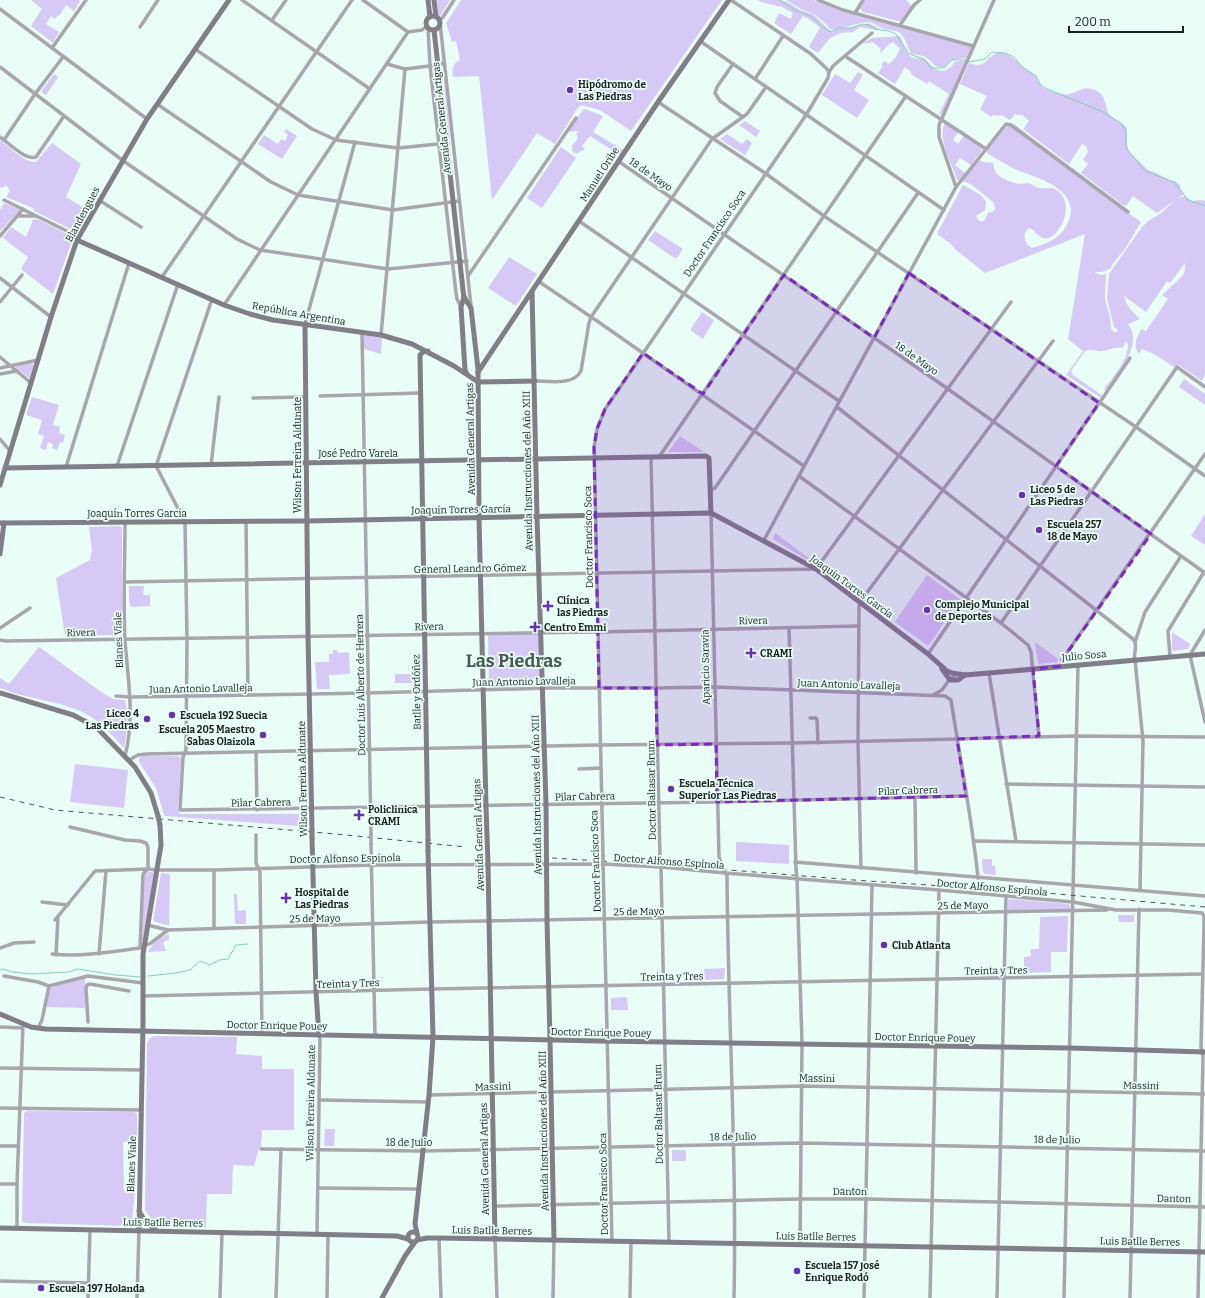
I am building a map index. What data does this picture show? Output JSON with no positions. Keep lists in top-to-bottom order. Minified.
{"streets":{"street":["Avenida General Artigas","Manuel Oribe","18 de Mayo","Blandengues","Doctor Francisco Soca","República Argentina","José Pedro Varela","Wilson Ferreira Aldunate","Avenida Instrucciones del Año XIII","Joaquín Torres García","General Leandro Gómez","Rivera","Blanes Viale","Julio Sosa","Aparicio Saravia","Juan Antonio Lavalleja","Doctor Luis Alberto de Herrera","Batlle y Ordóñez","Doctor Baltasar Brum","Pilar Cabrera","Doctor Alfonso Espínola","25 de Mayo","Treinta y Tres","Doctor Enrique Pouey","Massini","18 de Julio","Danton","Luis Batlle Berres"]},"crossings":[["Avenida General Artigas","República Argentina"],["Avenida General Artigas","José Pedro Varela"],["Avenida General Artigas","Joaquín Torres García"],["Avenida General Artigas","General Leandro Gómez"],["Avenida General Artigas","Rivera"],["Avenida General Artigas","Juan Antonio Lavalleja"],["Avenida General Artigas","Pilar Cabrera"],["Avenida General Artigas","Doctor Alfonso Espínola"],["Avenida General Artigas","25 de Mayo"],["Avenida General Artigas","Treinta y Tres"],["Avenida General Artigas","Doctor Enrique Pouey"],["Avenida General Artigas","Massini"],["Avenida General Artigas","18 de Julio"],["Avenida General Artigas","Danton"],["Avenida General Artigas","Luis Batlle Berres"],["Manuel Oribe","18 de Mayo"],["Manuel Oribe","Avenida Instrucciones del Año XIII"],["18 de Mayo","Doctor Francisco Soca"],["Blandengues","República Argentina"],["Blandengues","José Pedro Varela"],["Doctor Francisco Soca","José Pedro Varela"],["Doctor Francisco Soca","Joaquín Torres García"],["Doctor Francisco Soca","General Leandro Gómez"],["Doctor Francisco Soca","Rivera"],["Doctor Francisco Soca","Juan Antonio Lavalleja"],["Doctor Francisco Soca","Pilar Cabrera"],["Doctor Francisco Soca","Doctor Alfonso Espínola"],["Doctor Francisco Soca","25 de Mayo"],["Doctor Francisco Soca","Treinta y Tres"],["Doctor Francisco Soca","Doctor Enrique Pouey"],["Doctor Francisco Soca","Massini"],["Doctor Francisco Soca","18 de Julio"],["Doctor Francisco Soca","Danton"],["Doctor Francisco Soca","Luis Batlle Berres"],["República Argentina","Wilson Ferreira Aldunate"],["República Argentina","Doctor Luis Alberto de Herrera"],["República Argentina","Batlle y Ordóñez"],["José Pedro Varela","Wilson Ferreira Aldunate"],["José Pedro Varela","Avenida Instrucciones del Año XIII"],["José Pedro Varela","Aparicio Saravia"],["José Pedro Varela","Doctor Luis Alberto de Herrera"],["José Pedro Varela","Batlle y Ordóñez"],["José Pedro Varela","Doctor Baltasar Brum"],["Wilson Ferreira Aldunate","Joaquín Torres García"],["Wilson Ferreira Aldunate","General Leandro Gómez"],["Wilson Ferreira Aldunate","Rivera"],["Wilson Ferreira Aldunate","Juan Antonio Lavalleja"],["Wilson Ferreira Aldunate","Pilar Cabrera"],["Wilson Ferreira Aldunate","Doctor Alfonso Espínola"],["Wilson Ferreira Aldunate","25 de Mayo"],["Wilson Ferreira Aldunate","Treinta y Tres"],["Wilson Ferreira Aldunate","Doctor Enrique Pouey"],["Wilson Ferreira Aldunate","18 de Julio"],["Wilson Ferreira Aldunate","Luis Batlle Berres"],["Avenida Instrucciones del Año XIII","Joaquín Torres García"],["Avenida Instrucciones del Año XIII","General Leandro Gómez"],["Avenida Instrucciones del Año XIII","Rivera"],["Avenida Instrucciones del Año XIII","Juan Antonio Lavalleja"],["Avenida Instrucciones del Año XIII","Pilar Cabrera"],["Avenida Instrucciones del Año XIII","Doctor Alfonso Espínola"],["Avenida Instrucciones del Año XIII","25 de Mayo"],["Avenida Instrucciones del Año XIII","Treinta y Tres"],["Avenida Instrucciones del Año XIII","Doctor Enrique Pouey"],["Avenida Instrucciones del Año XIII","Massini"],["Avenida Instrucciones del Año XIII","18 de Julio"],["Avenida Instrucciones del Año XIII","Danton"],["Avenida Instrucciones del Año XIII","Luis Batlle Berres"],["Joaquín Torres García","General Leandro Gómez"],["Joaquín Torres García","Blanes Viale"],["Joaquín Torres García","Julio Sosa"],["Joaquín Torres García","Aparicio Saravia"],["Joaquín Torres García","Doctor Luis Alberto de Herrera"],["Joaquín Torres García","Batlle y Ordóñez"],["Joaquín Torres García","Doctor Baltasar Brum"],["General Leandro Gómez","Blanes Viale"],["General Leandro Gómez","Aparicio Saravia"],["General Leandro Gómez","Doctor Luis Alberto de Herrera"],["General Leandro Gómez","Batlle y Ordóñez"],["General Leandro Gómez","Doctor Baltasar Brum"],["Rivera","Blanes Viale"],["Rivera","Aparicio Saravia"],["Rivera","Doctor Luis Alberto de Herrera"],["Rivera","Batlle y Ordóñez"],["Rivera","Doctor Baltasar Brum"],["Blanes Viale","Juan Antonio Lavalleja"],["Blanes Viale","Doctor Alfonso Espínola"],["Blanes Viale","25 de Mayo"],["Blanes Viale","Treinta y Tres"],["Blanes Viale","Doctor Enrique Pouey"],["Blanes Viale","Luis Batlle Berres"],["Aparicio Saravia","Juan Antonio Lavalleja"],["Aparicio Saravia","Pilar Cabrera"],["Aparicio Saravia","Doctor Alfonso Espínola"],["Aparicio Saravia","25 de Mayo"],["Aparicio Saravia","Treinta y Tres"],["Aparicio Saravia","Doctor Enrique Pouey"],["Aparicio Saravia","Massini"],["Aparicio Saravia","18 de Julio"],["Aparicio Saravia","Danton"],["Aparicio Saravia","Luis Batlle Berres"],["Juan Antonio Lavalleja","Doctor Luis Alberto de Herrera"],["Juan Antonio Lavalleja","Batlle y Ordóñez"],["Juan Antonio Lavalleja","Doctor Baltasar Brum"],["Doctor Luis Alberto de Herrera","Pilar Cabrera"],["Doctor Luis Alberto de Herrera","Doctor Alfonso Espínola"],["Doctor Luis Alberto de Herrera","25 de Mayo"],["Doctor Luis Alberto de Herrera","Treinta y Tres"],["Doctor Luis Alberto de Herrera","Doctor Enrique Pouey"],["Batlle y Ordóñez","Pilar Cabrera"],["Batlle y Ordóñez","Doctor Alfonso Espínola"],["Batlle y Ordóñez","25 de Mayo"],["Batlle y Ordóñez","Treinta y Tres"],["Batlle y Ordóñez","Doctor Enrique Pouey"],["Batlle y Ordóñez","Massini"],["Batlle y Ordóñez","18 de Julio"],["Batlle y Ordóñez","Luis Batlle Berres"],["Doctor Baltasar Brum","Pilar Cabrera"],["Doctor Baltasar Brum","Doctor Alfonso Espínola"],["Doctor Baltasar Brum","25 de Mayo"],["Doctor Baltasar Brum","Treinta y Tres"],["Doctor Baltasar Brum","Doctor Enrique Pouey"],["Doctor Baltasar Brum","Massini"],["Doctor Baltasar Brum","18 de Julio"],["Doctor Baltasar Brum","Danton"],["Doctor Baltasar Brum","Luis Batlle Berres"],["Doctor Alfonso Espínola","25 de Mayo"],["Doctor Alfonso Espínola","Treinta y Tres"]],"districts":["Las Piedras"],"places":{"other":["Hipódromo de Las Piedras","Liceo 5 de Las Piedras","Escuela 257 18 de Mayo","Complejo Municipal de Deportes","Escuela 192 Suecia","Liceo 4 Las Piedras","Escuela 205 Maestro Sabas Olaizola","Escuela Técnica Superior Las Piedras","Club Atlanta","Escuela 157 José Enrique Rodó","Escuela 197 Holanda"],"health":["Clínica las Piedras","Centro Emmi","CRAMI","Policlinica CRAMI","Hospital de Las Piedras"]},"scale_bar":"200 m"}
